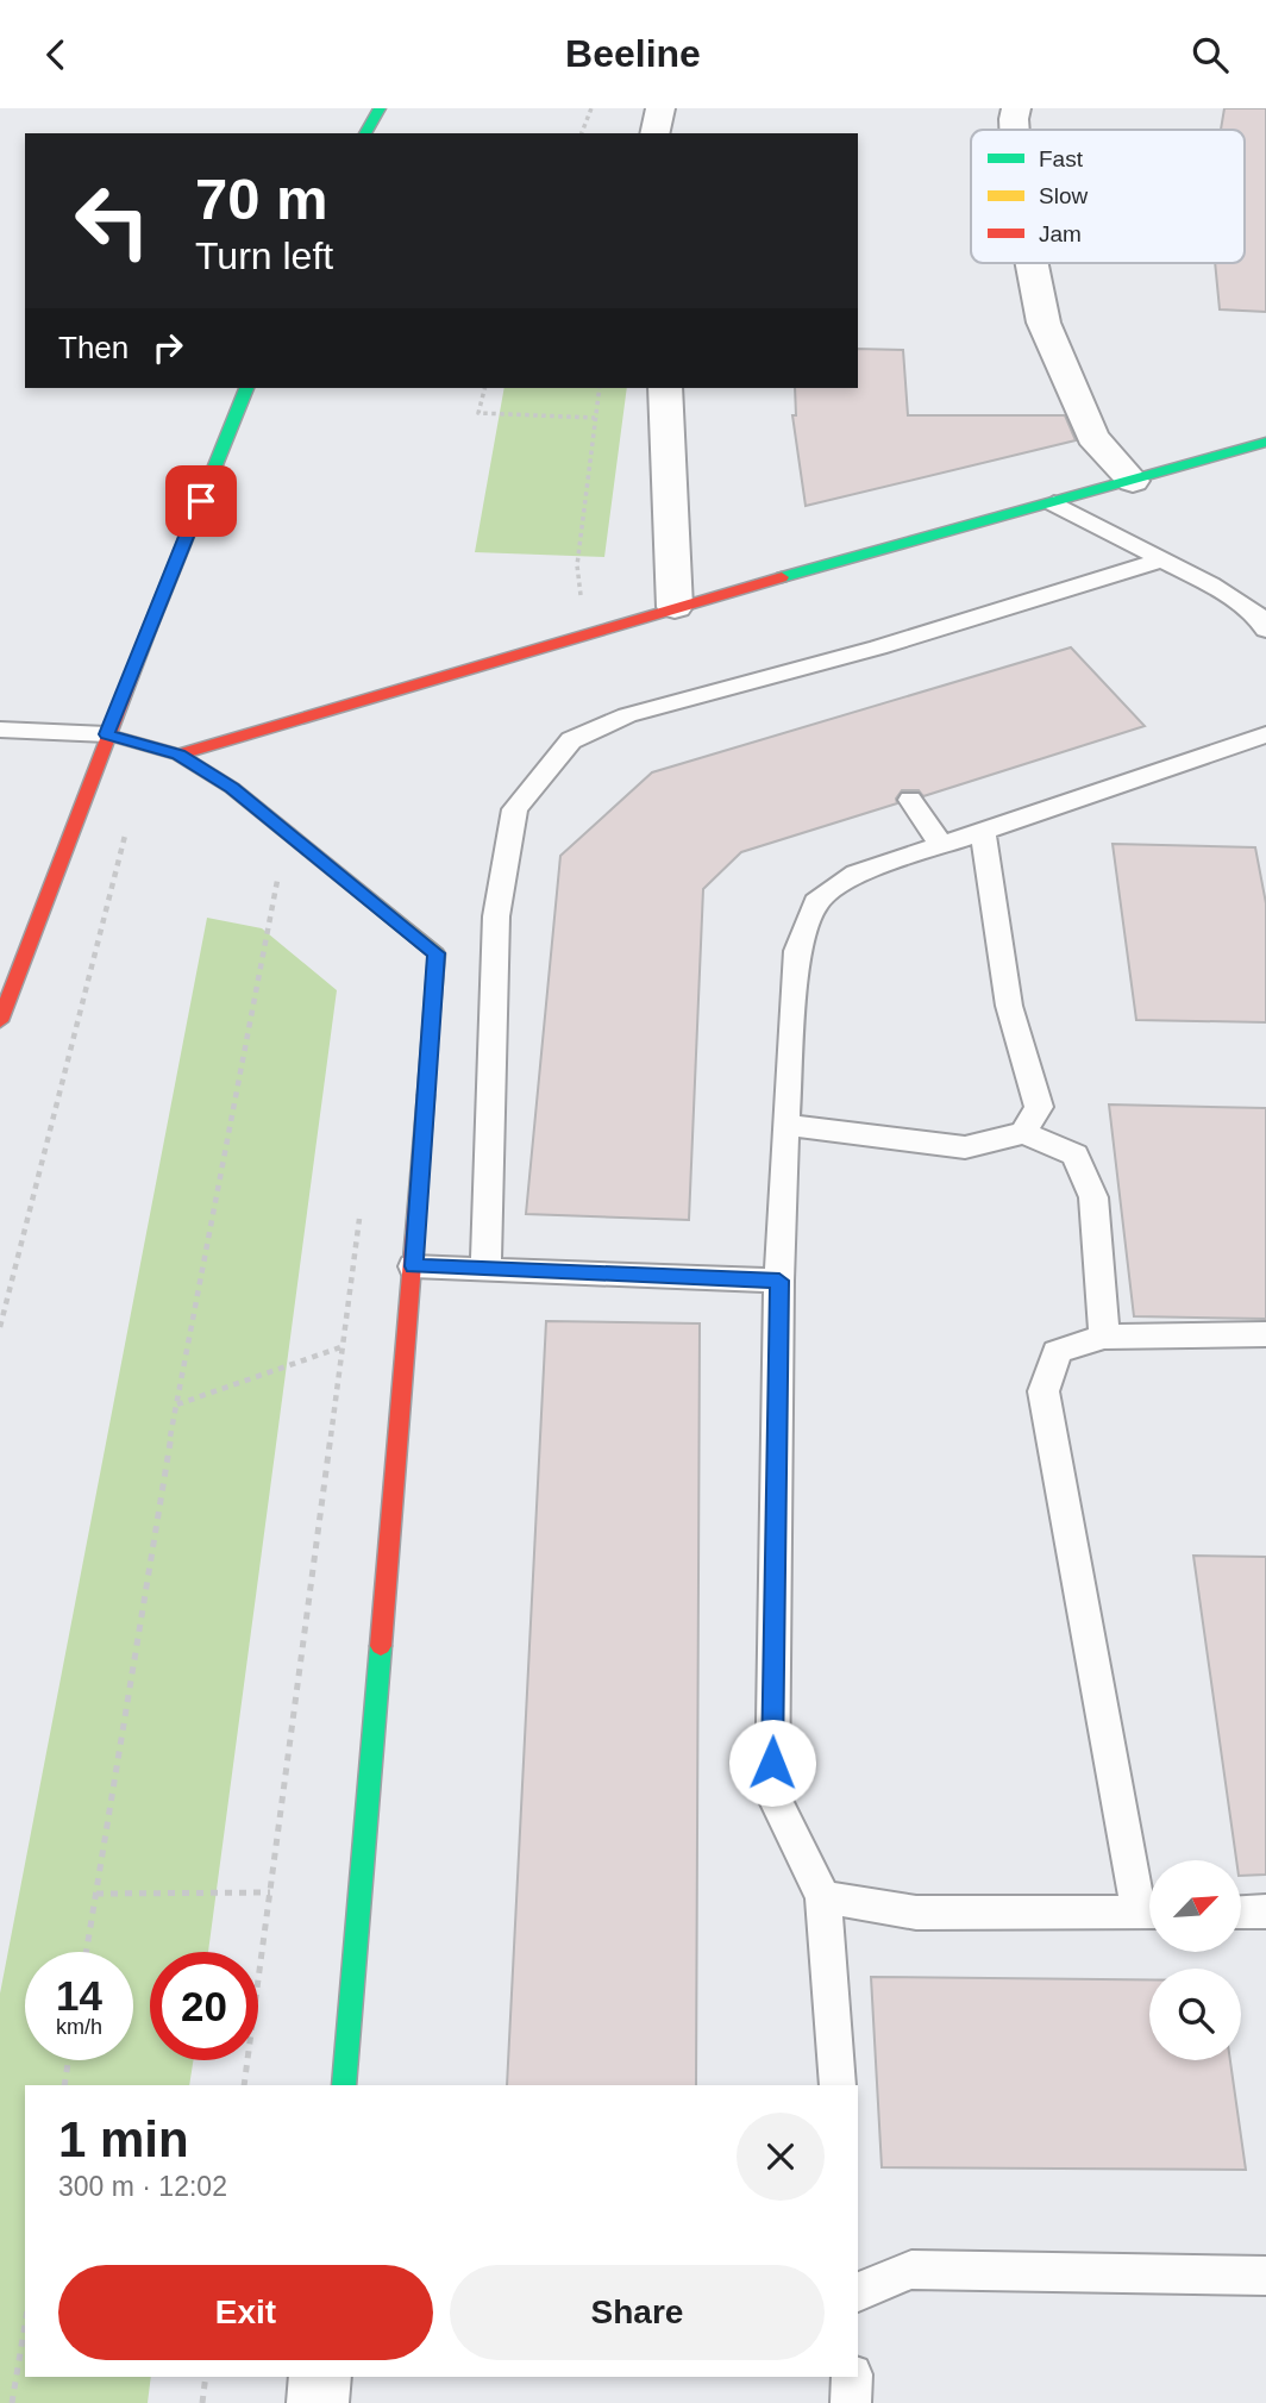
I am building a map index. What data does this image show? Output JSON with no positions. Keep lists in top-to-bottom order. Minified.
{"legend":["Fast","Slow","Jam"],"north":"top right","page":{"header":"Beeline","turn":["70 m","Turn left"],"then":"Then","speed":"14 km/h","limit":"20","heading":["1 min","300 m · 12:02"],"buttons":["Exit","Share"]}}
